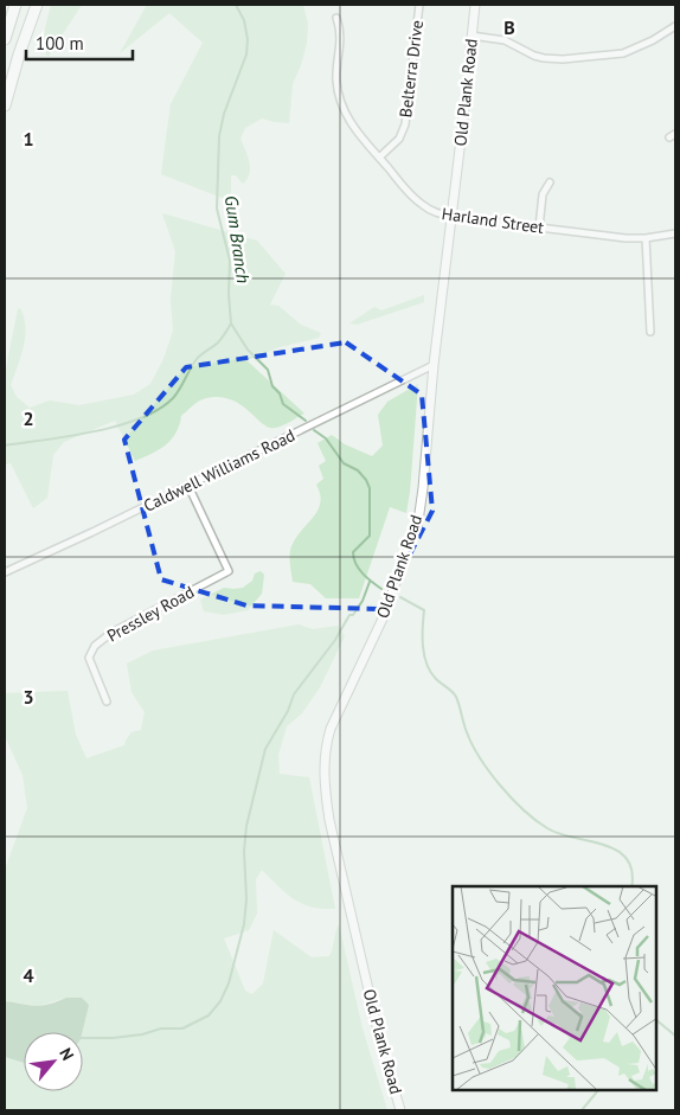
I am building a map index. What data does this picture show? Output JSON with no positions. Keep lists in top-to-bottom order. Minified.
{"streets":{"street":["Belterra Drive","Old Plank Road","Harland Street","Caldwell Williams Road","Pressley Road"]},"crossings":[["Belterra Drive","Harland Street"],["Old Plank Road","Harland Street"],["Old Plank Road","Caldwell Williams Road"],["Caldwell Williams Road","Pressley Road"]],"water":["Gum Branch"],"scale_bar":"100 m","north":"top right","grid":{"columns":["B"],"rows":["1","2","3","4"]}}
